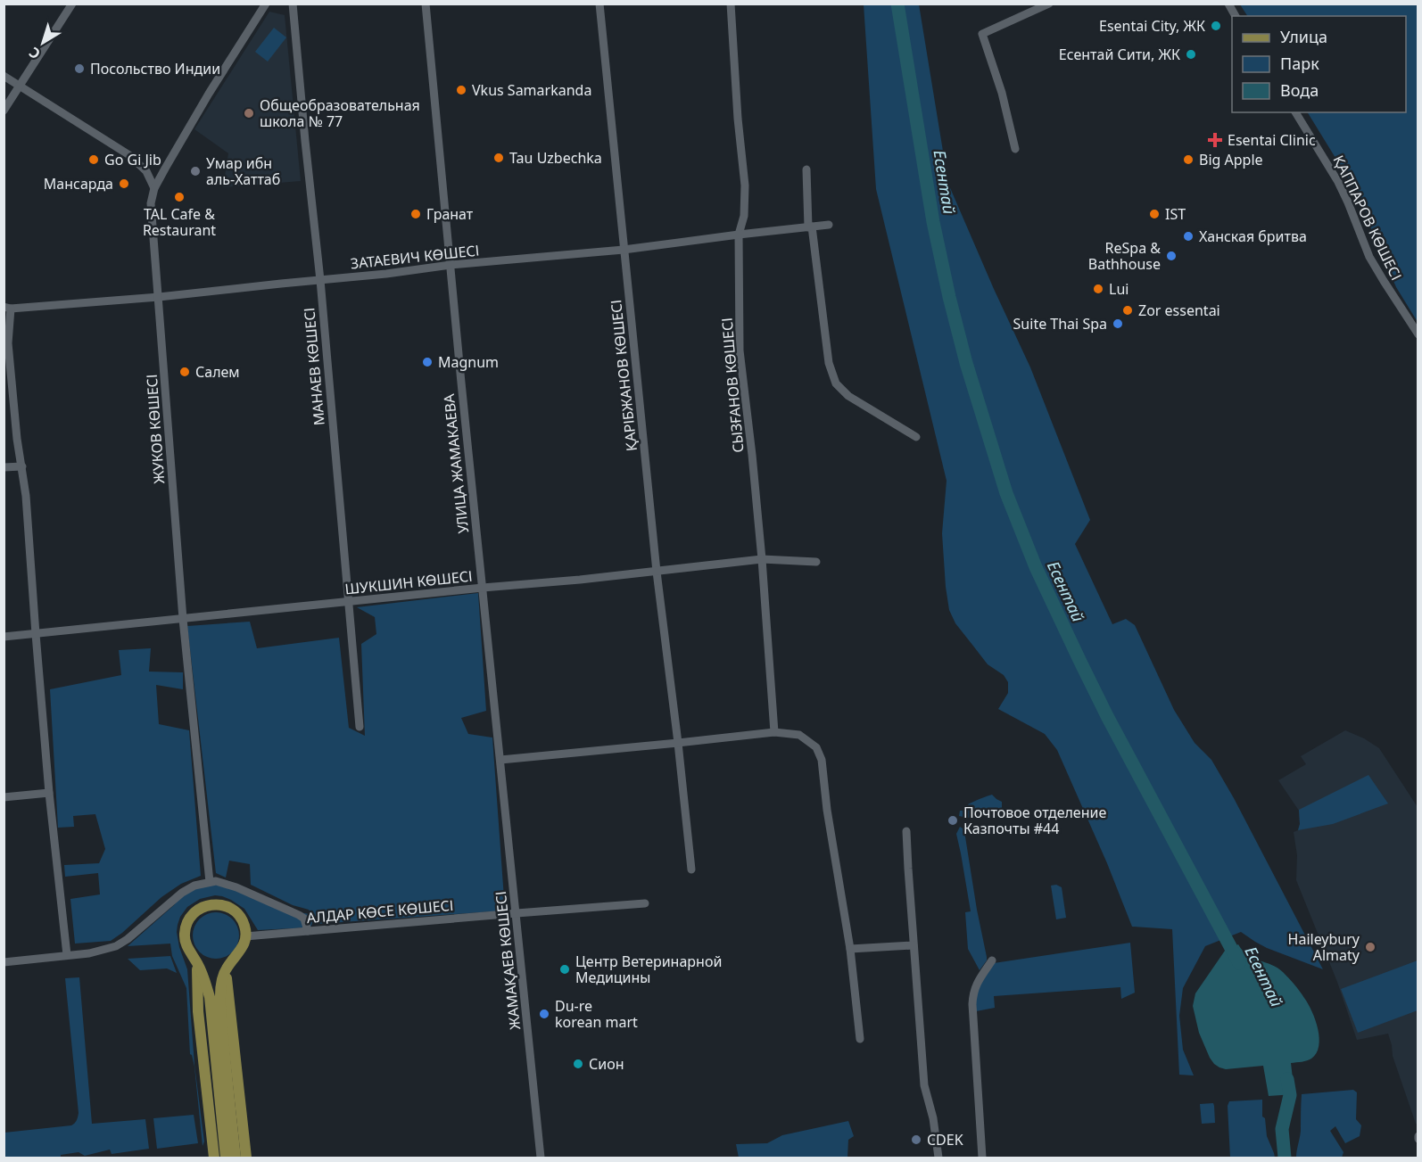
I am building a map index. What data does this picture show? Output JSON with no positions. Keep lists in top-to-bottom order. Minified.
{"streets":{"street":["ҚАППАРОВ КӨШЕСІ","ЗАТАЕВИЧ КӨШЕСІ","МАНАЕВ КӨШЕСІ","ҚАРІБЖАНОВ КӨШЕСІ","СЫЗҒАНОВ КӨШЕСІ","ЖУКОВ КӨШЕСІ","УЛИЦА ЖАМАКАЕВА","ШУКШИН КӨШЕСІ","АЛДАР КӨСЕ КӨШЕСІ","ЖАМАҚАЕВ КӨШЕСІ"]},"crossings":[["ЗАТАЕВИЧ КӨШЕСІ","МАНАЕВ КӨШЕСІ"],["ЗАТАЕВИЧ КӨШЕСІ","ҚАРІБЖАНОВ КӨШЕСІ"],["ЗАТАЕВИЧ КӨШЕСІ","СЫЗҒАНОВ КӨШЕСІ"],["ЗАТАЕВИЧ КӨШЕСІ","ЖУКОВ КӨШЕСІ"],["ЗАТАЕВИЧ КӨШЕСІ","УЛИЦА ЖАМАКАЕВА"],["МАНАЕВ КӨШЕСІ","ШУКШИН КӨШЕСІ"],["ҚАРІБЖАНОВ КӨШЕСІ","ШУКШИН КӨШЕСІ"],["СЫЗҒАНОВ КӨШЕСІ","ШУКШИН КӨШЕСІ"],["ЖУКОВ КӨШЕСІ","ШУКШИН КӨШЕСІ"],["УЛИЦА ЖАМАКАЕВА","ШУКШИН КӨШЕСІ"],["УЛИЦА ЖАМАКАЕВА","ЖАМАҚАЕВ КӨШЕСІ"],["АЛДАР КӨСЕ КӨШЕСІ","ЖАМАҚАЕВ КӨШЕСІ"]],"water":["Есентай"],"places":{"other":["Esentai City, ЖК","Есентай Сити, ЖК","Посольство Индии","Vkus Samarkanda","Общеобразовательная школа № 77","Tau Uzbechka","Go Gi Jib","Big Apple","Умар ибн аль-Хаттаб","Мансарда","TAL Cafe & Restaurant","Гранат","IST","Ханская бритва","ReSpa & Bathhouse","Lui","Zor essentai","Suite Thai Spa","Magnum","Салем","Почтовое отделение Казпочты #44","Haileybury Almaty","Центр Ветеринарной Медицины","Du-re korean mart","Сион","CDEK"],"health":["Esentai Clinic"]},"legend":["Улица","Парк","Вода"],"north":"bottom left"}
